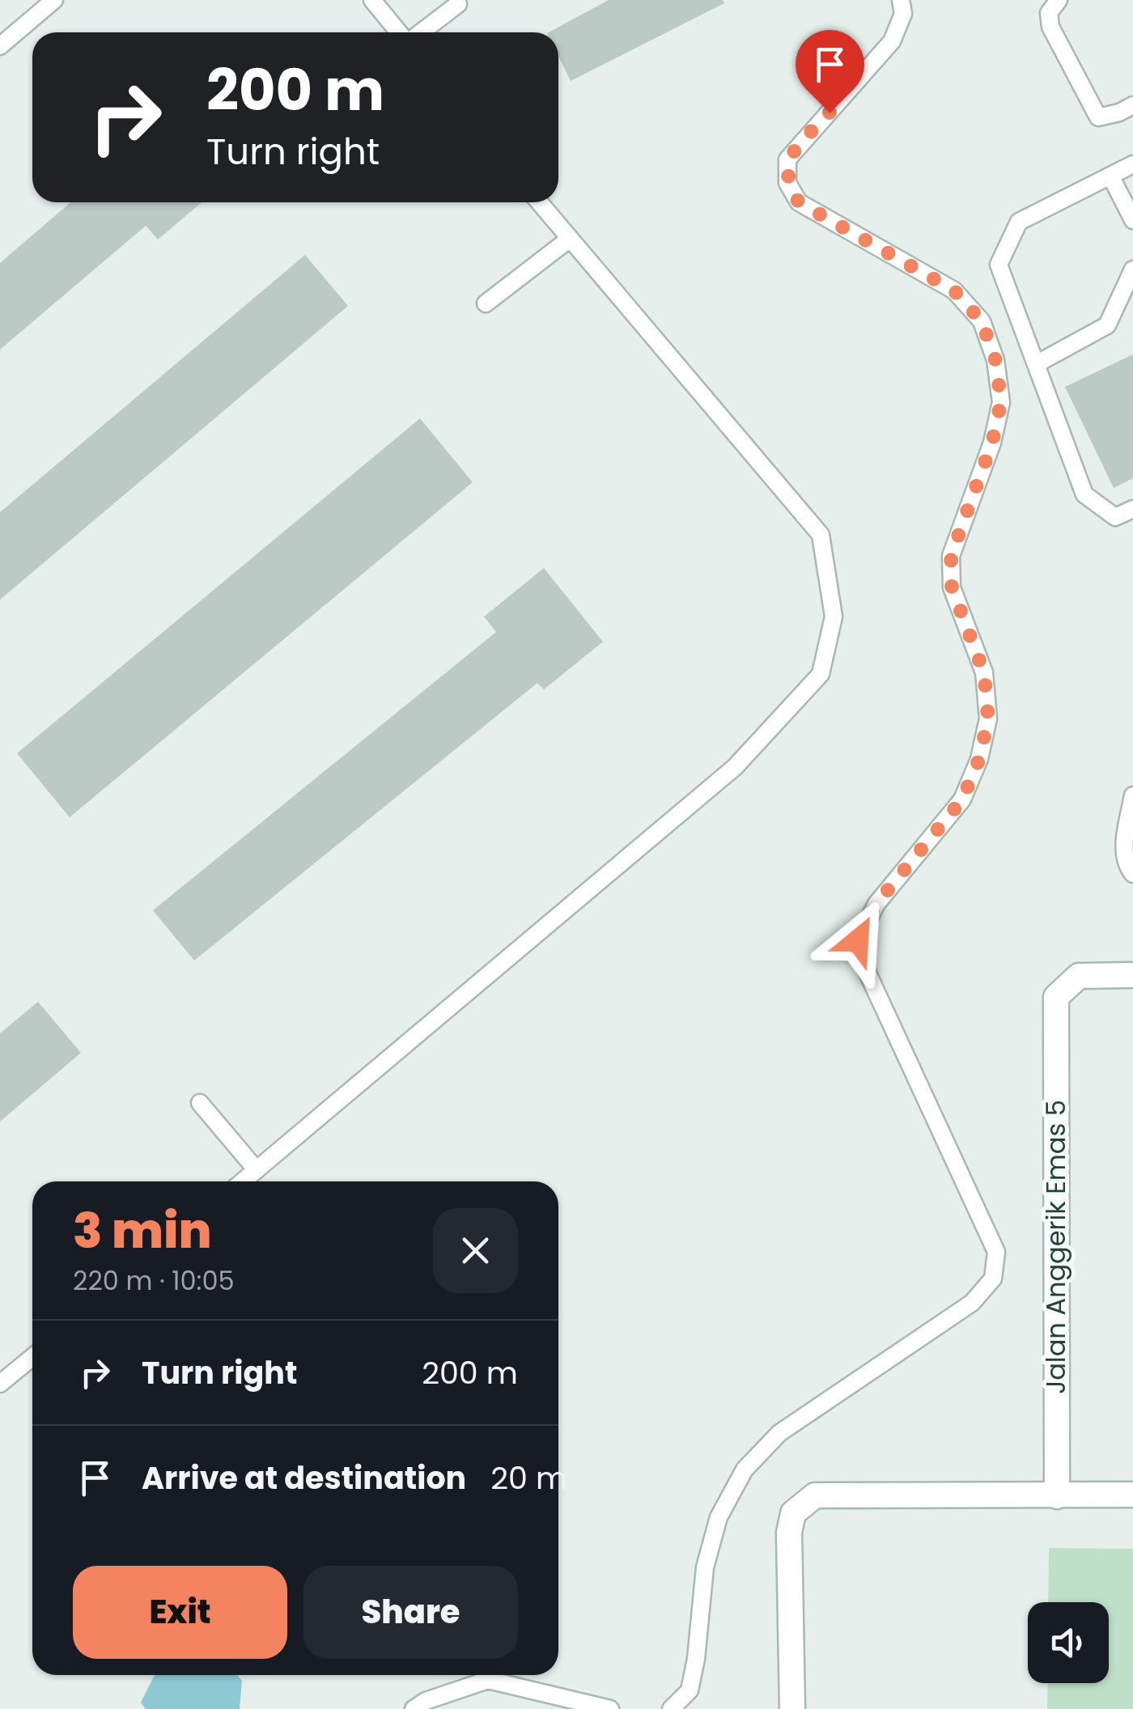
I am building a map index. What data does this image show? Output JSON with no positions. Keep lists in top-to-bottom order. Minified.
{"streets":{"street":["Jalan Anggerik Emas 5"]},"page":{"turn":["200 m","Turn right"],"heading":["3 min","220 m · 10:05"],"list":[{"name":"Turn right","value":"200 m"},{"name":"Arrive at destination","value":"20 m"}],"buttons":["Exit","Share"]}}
